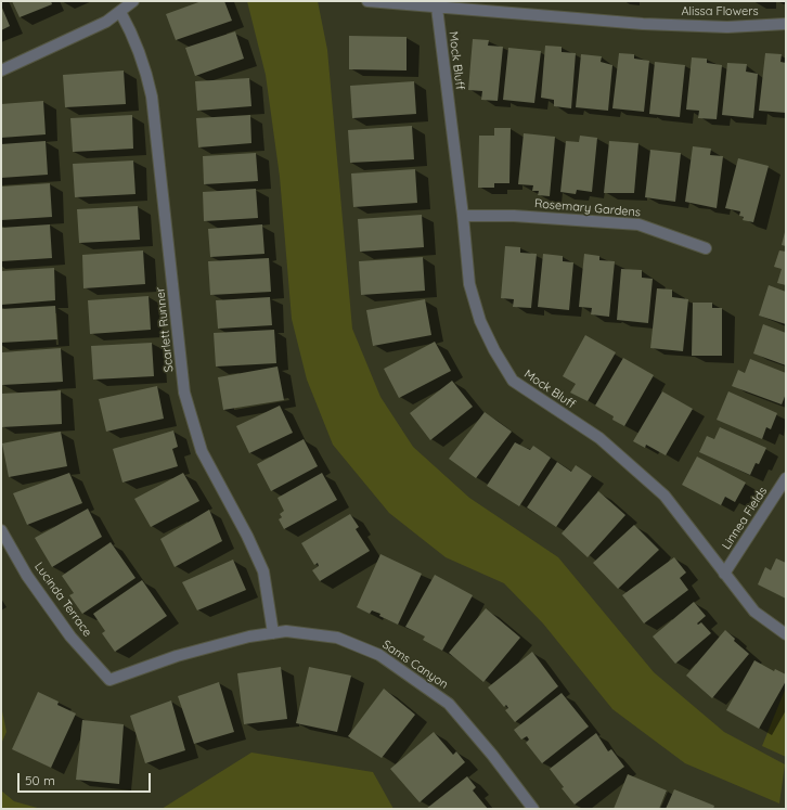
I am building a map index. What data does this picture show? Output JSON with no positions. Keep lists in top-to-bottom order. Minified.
{"streets":{"street":["Alissa Flowers","Mock Bluff","Rosemary Gardens","Scarlett Runner","Linnea Fields","Lucinda Terrace","Sams Canyon"]},"crossings":[["Alissa Flowers","Mock Bluff"],["Mock Bluff","Rosemary Gardens"],["Mock Bluff","Linnea Fields"],["Scarlett Runner","Sams Canyon"],["Lucinda Terrace","Sams Canyon"]],"scale_bar":"50 m"}
